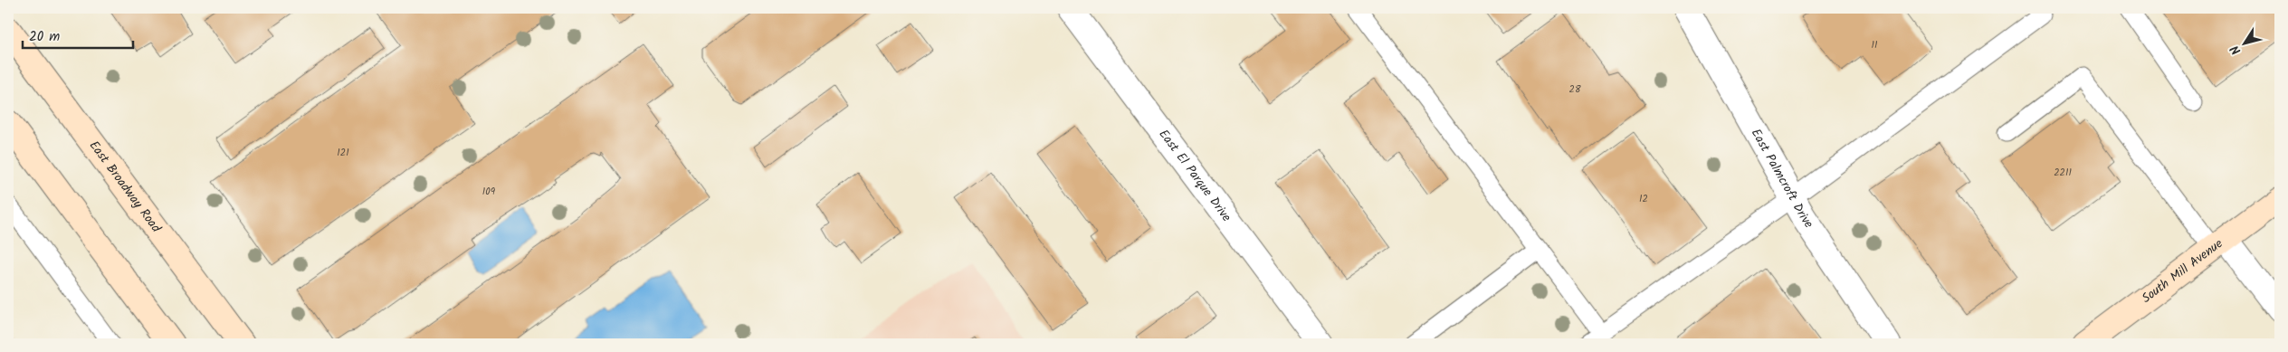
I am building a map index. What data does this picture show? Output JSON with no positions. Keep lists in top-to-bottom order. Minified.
{"streets":{"main road":["East Broadway Road","South Mill Avenue"],"street":["East El Parque Drive","East Palmcroft Drive"]},"house_numbers":["11","28","121","2211","109","12"],"scale_bar":"20 m","north":"bottom left"}
